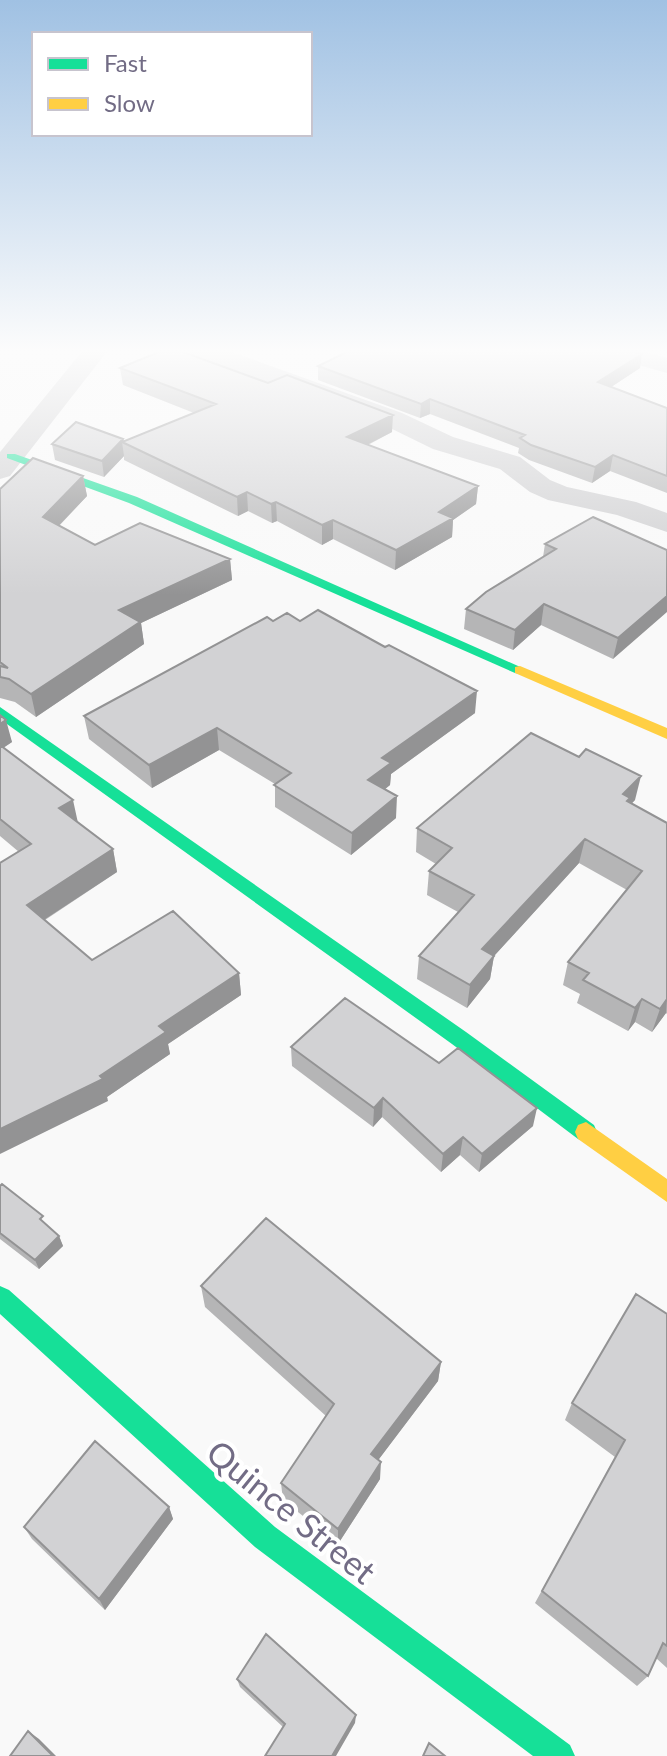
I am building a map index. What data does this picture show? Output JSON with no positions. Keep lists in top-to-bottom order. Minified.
{"streets":{"street":["Quince Street"]},"legend":["Fast","Slow"]}
